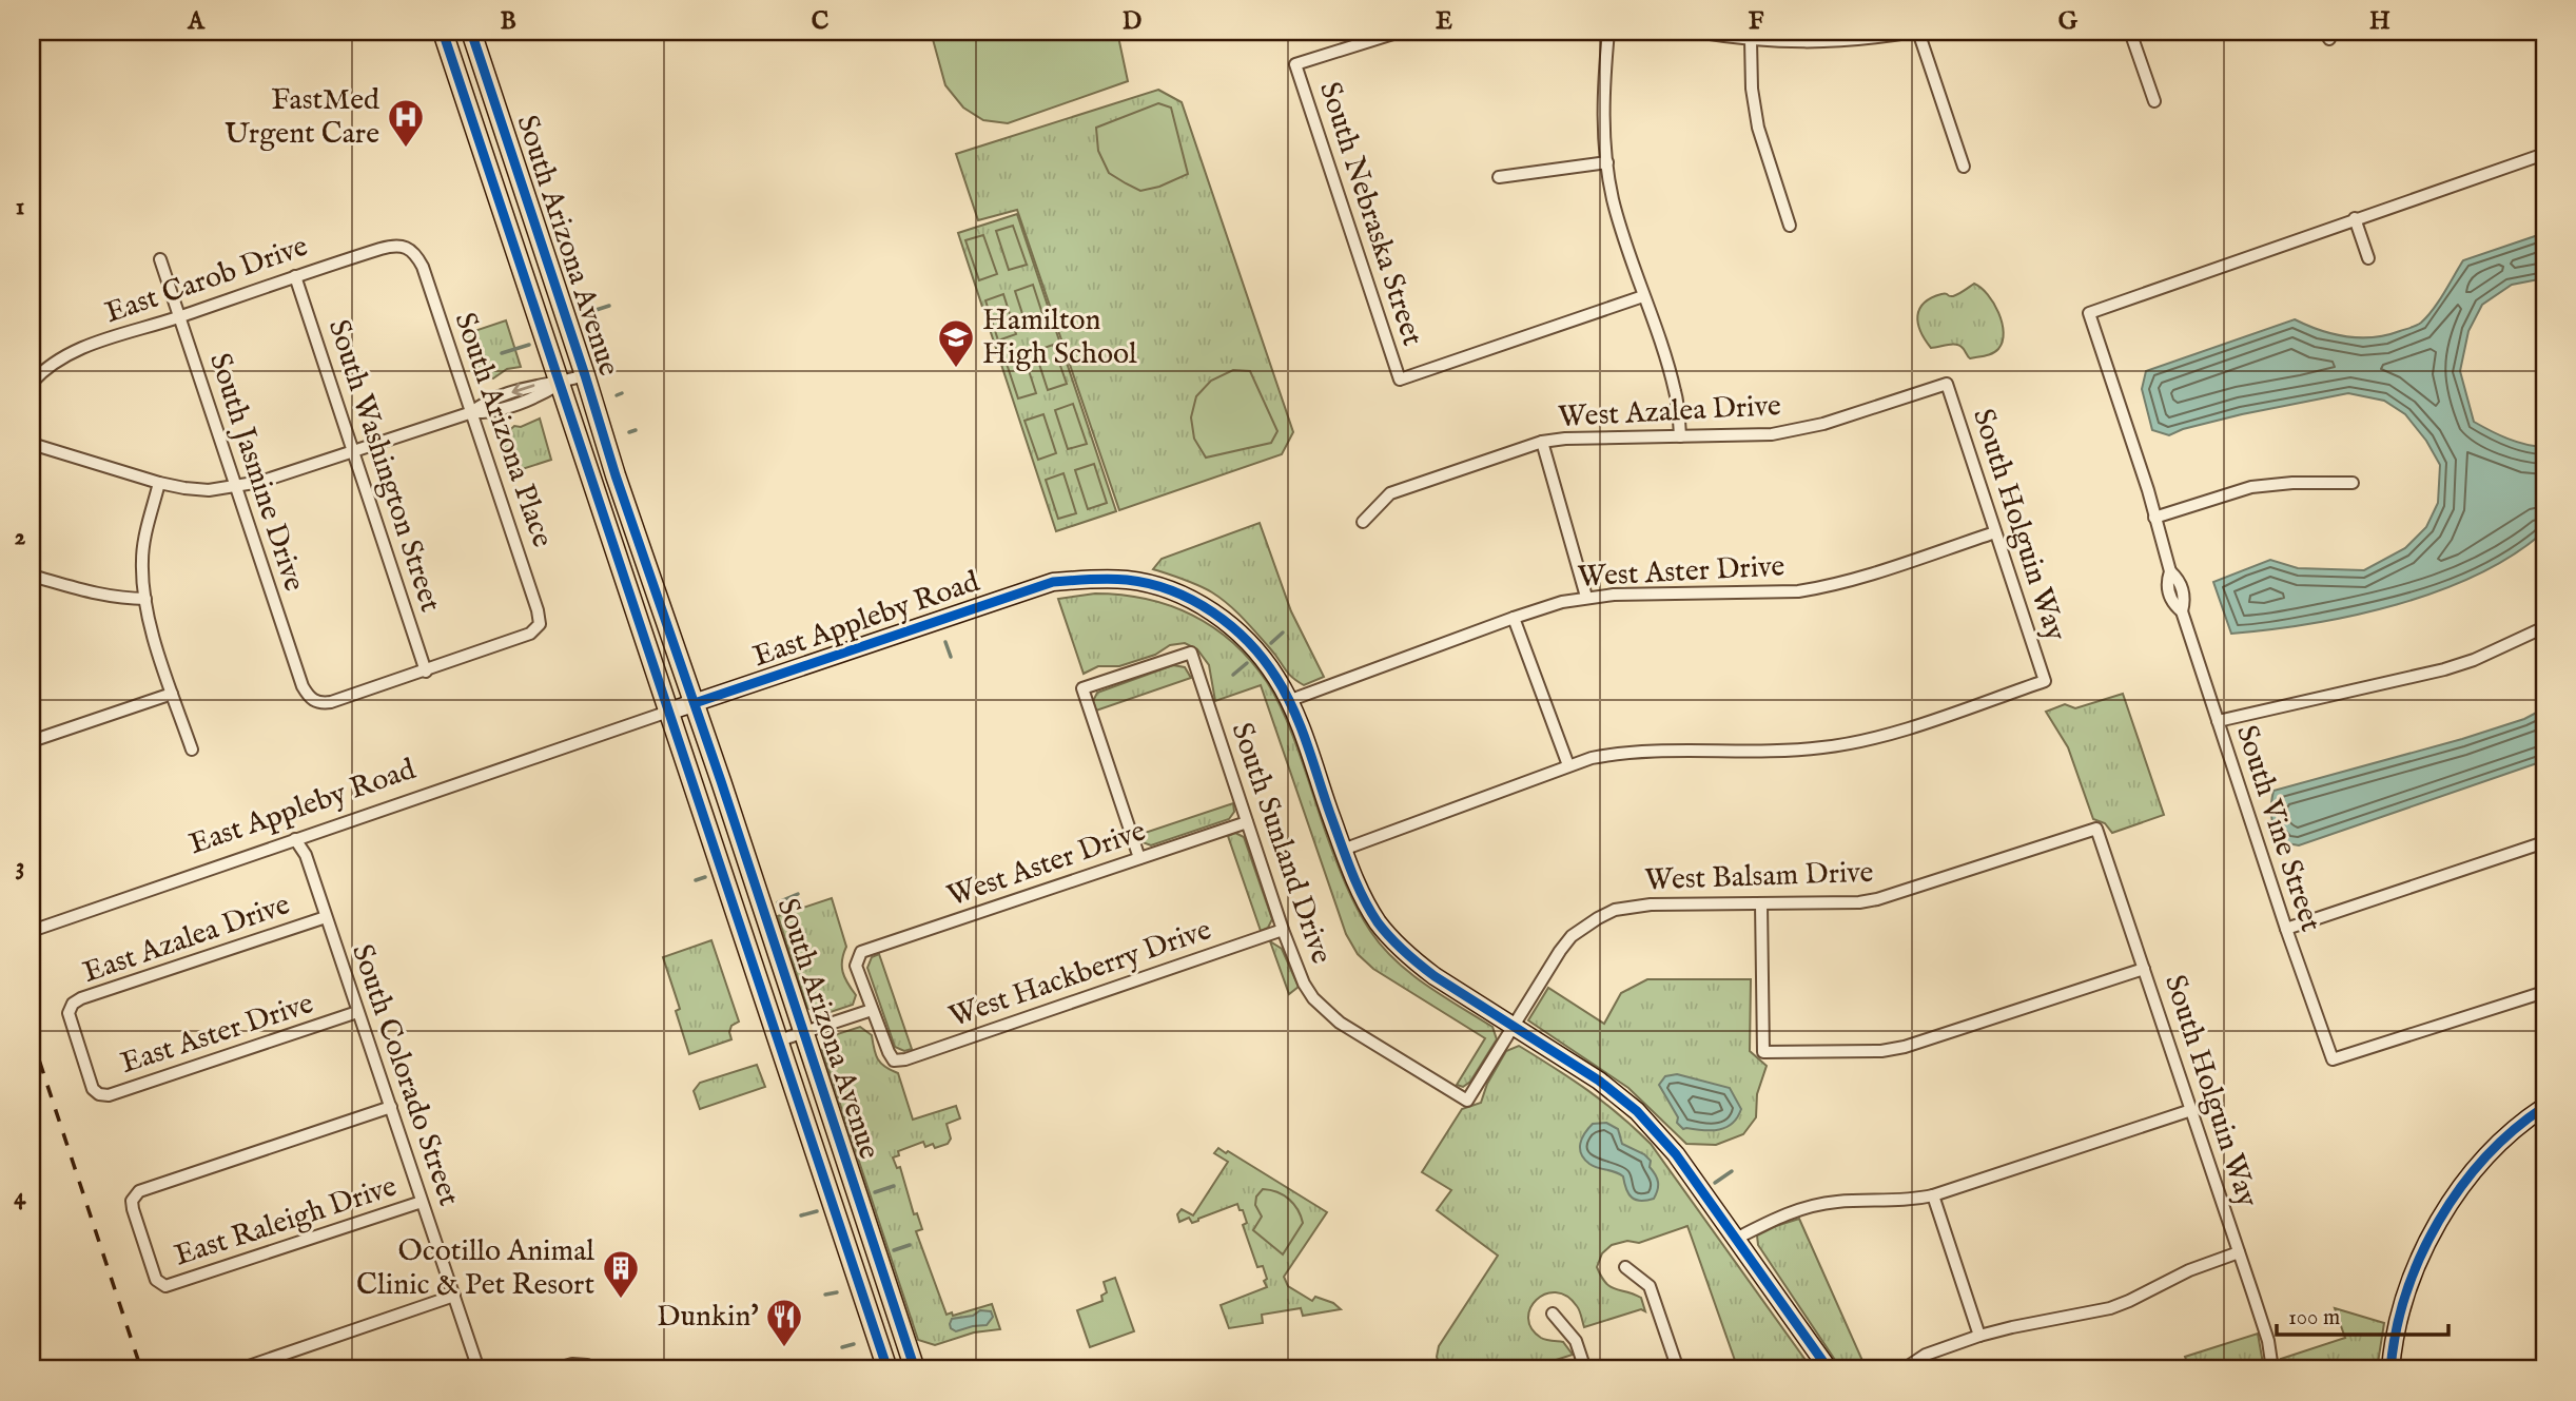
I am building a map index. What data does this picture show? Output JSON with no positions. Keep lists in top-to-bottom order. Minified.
{"streets":{"main road":["South Arizona Avenue"],"street":["South Nebraska Street","East Carob Drive","West Azalea Drive","South Arizona Place","South Washington Street","South Jasmine Drive","South Holguin Way","West Aster Drive","East Appleby Road","South Vine Street","South Sunland Drive","West Balsam Drive","East Azalea Drive","West Hackberry Drive","East Aster Drive","South Colorado Street","East Raleigh Drive"]},"crossings":[["South Arizona Avenue","East Appleby Road"],["East Carob Drive","South Arizona Place"],["East Carob Drive","South Washington Street"],["East Carob Drive","South Jasmine Drive"],["West Azalea Drive","South Holguin Way"],["South Arizona Place","South Washington Street"],["South Arizona Place","South Jasmine Drive"],["South Washington Street","South Jasmine Drive"],["South Holguin Way","West Aster Drive"],["South Holguin Way","West Balsam Drive"],["West Aster Drive","East Appleby Road"],["West Aster Drive","South Sunland Drive"],["West Aster Drive","West Hackberry Drive"],["East Appleby Road","South Sunland Drive"],["East Appleby Road","West Balsam Drive"],["East Appleby Road","South Colorado Street"],["South Sunland Drive","West Balsam Drive"],["South Sunland Drive","West Hackberry Drive"],["East Azalea Drive","East Aster Drive"],["East Azalea Drive","South Colorado Street"],["East Aster Drive","South Colorado Street"],["South Colorado Street","East Raleigh Drive"]],"places":{"hospital":["FastMed Urgent Care"],"school or university":["Hamilton High School"],"building":["Ocotillo Animal Clinic & Pet Resort"],"restaurant":["Dunkin'"]},"scale_bar":"100 m","grid":{"columns":["A","B","C","D","E","F","G","H"],"rows":["1","2","3","4"]}}
